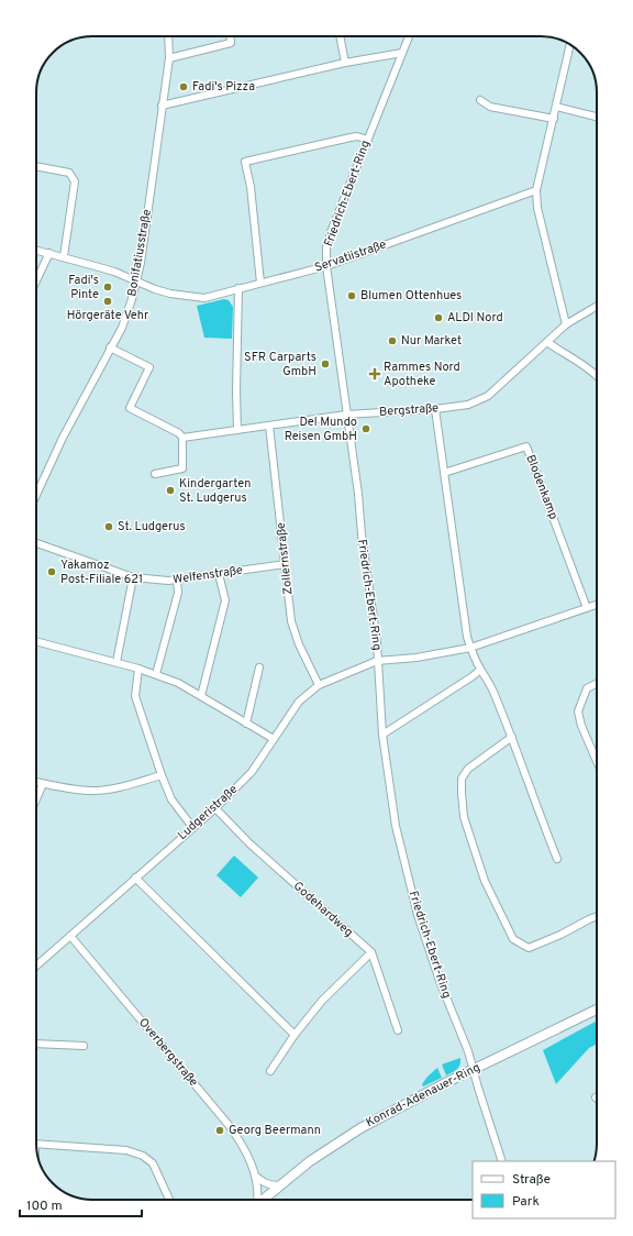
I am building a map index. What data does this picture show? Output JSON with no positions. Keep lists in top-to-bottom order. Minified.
{"streets":{"main road":["Konrad-Adenauer-Ring"],"street":["Friedrich-Ebert-Ring","Bonifatiusstraße","Servatiistraße","Bergstraße","Blodenkamp","Zollernstraße","Welfenstraße","Ludgeristraße","Godehardweg","Overbergstraße"]},"crossings":[["Friedrich-Ebert-Ring","Servatiistraße"],["Friedrich-Ebert-Ring","Bergstraße"],["Friedrich-Ebert-Ring","Ludgeristraße"],["Friedrich-Ebert-Ring","Konrad-Adenauer-Ring"],["Bonifatiusstraße","Servatiistraße"],["Bergstraße","Zollernstraße"],["Blodenkamp","Ludgeristraße"],["Zollernstraße","Welfenstraße"],["Zollernstraße","Ludgeristraße"],["Ludgeristraße","Godehardweg"],["Ludgeristraße","Overbergstraße"]],"places":{"other":["Fadi's Pizza","Fadi's Pinte","Blumen Ottenhues","Hörgeräte Vehr","ALDI Nord","Nur Market","SFR Carparts GmbH","Del Mundo Reisen GmbH","Kindergarten St. Ludgerus","St. Ludgerus","Yakamoz Post-Filiale 621","Georg Beermann"],"health":["Rammes Nord Apotheke"]},"legend":["Straße","Park"],"scale_bar":"100 m"}
